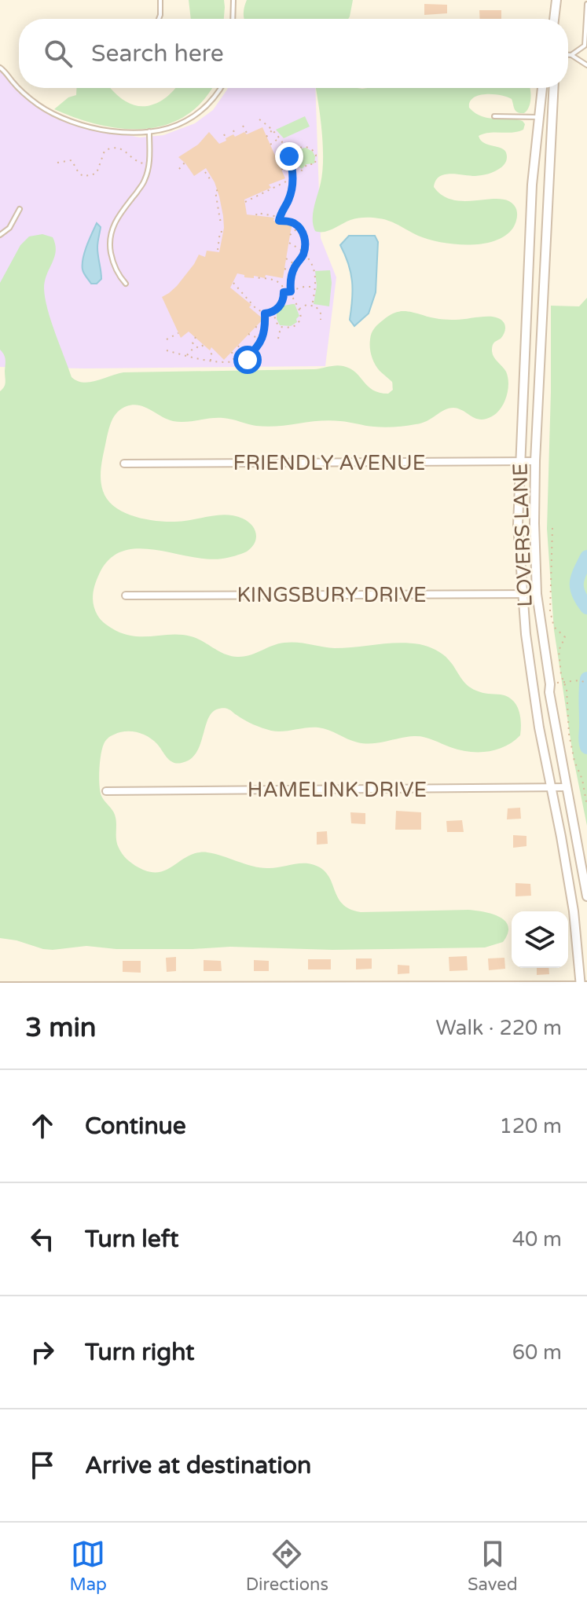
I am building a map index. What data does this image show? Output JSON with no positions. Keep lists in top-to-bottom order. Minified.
{"streets":{"street":["FRIENDLY AVENUE","LOVERS LANE","KINGSBURY DRIVE","HAMELINK DRIVE"]},"crossings":[["FRIENDLY AVENUE","LOVERS LANE"],["LOVERS LANE","KINGSBURY DRIVE"],["LOVERS LANE","HAMELINK DRIVE"]],"page":{"search":"Search here","heading":["3 min","Walk · 220 m"],"list":[["Continue","120 m"],["Turn left","40 m"],["Turn right","60 m"],"Arrive at destination"],"nav":["Map","Directions","Saved"]}}
